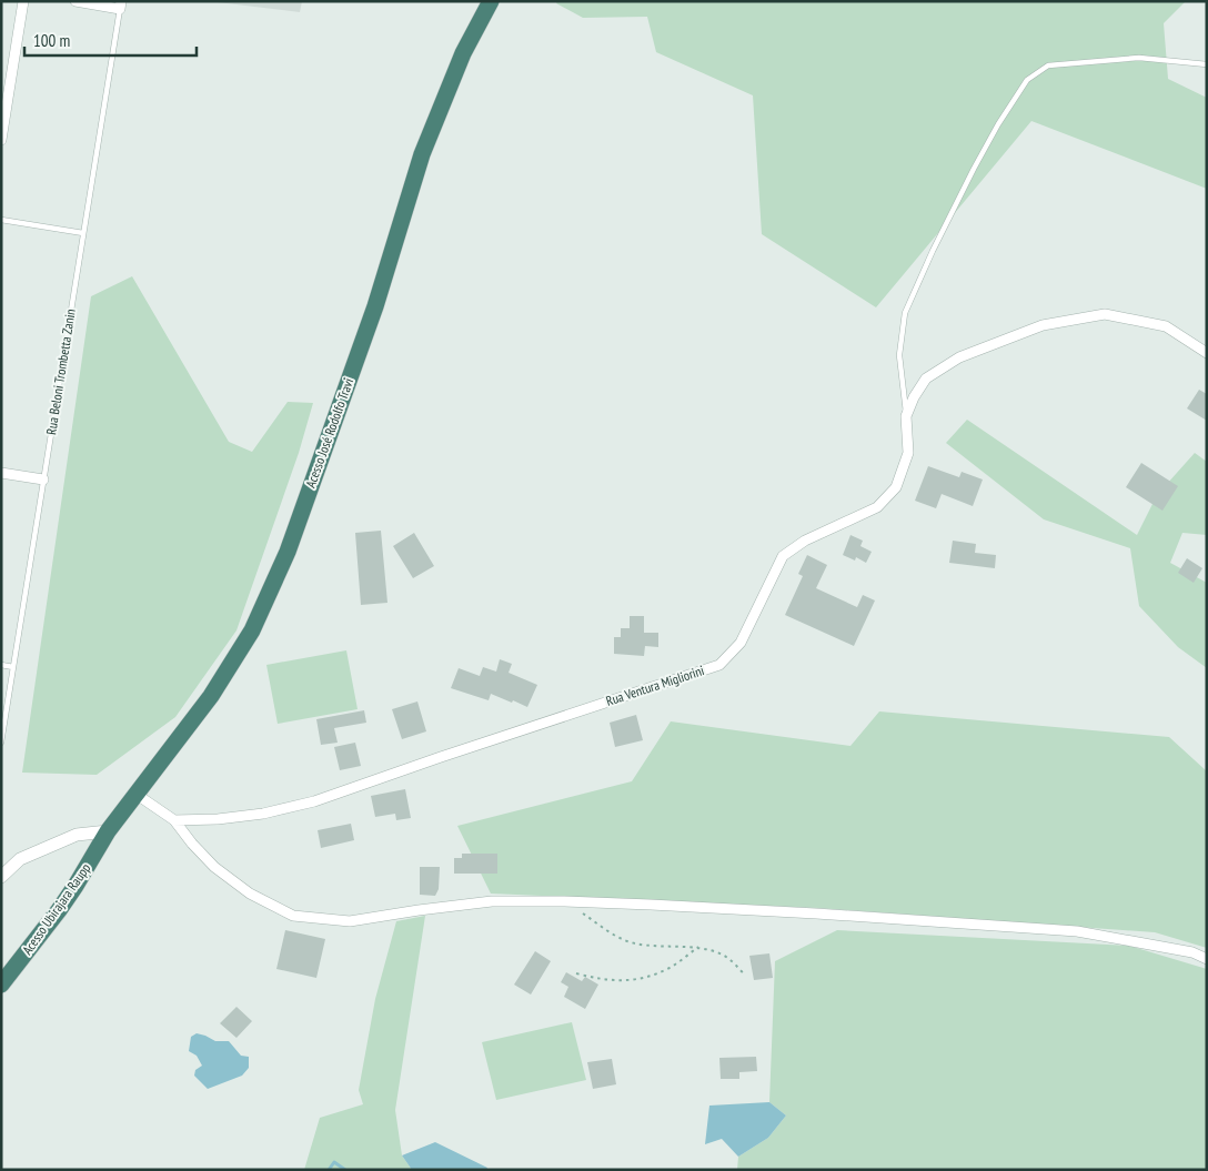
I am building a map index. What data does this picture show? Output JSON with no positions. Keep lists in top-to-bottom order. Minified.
{"streets":{"highway":["Acesso José Rodolfo Travi","Acesso Ubirajara Raupp"],"street":["Rua Ventura Migliorini"],"lane":["Rua Beloni Trombetta Zanin"]},"crossings":[["Acesso José Rodolfo Travi","Acesso Ubirajara Raupp"]],"scale_bar":"100 m"}
